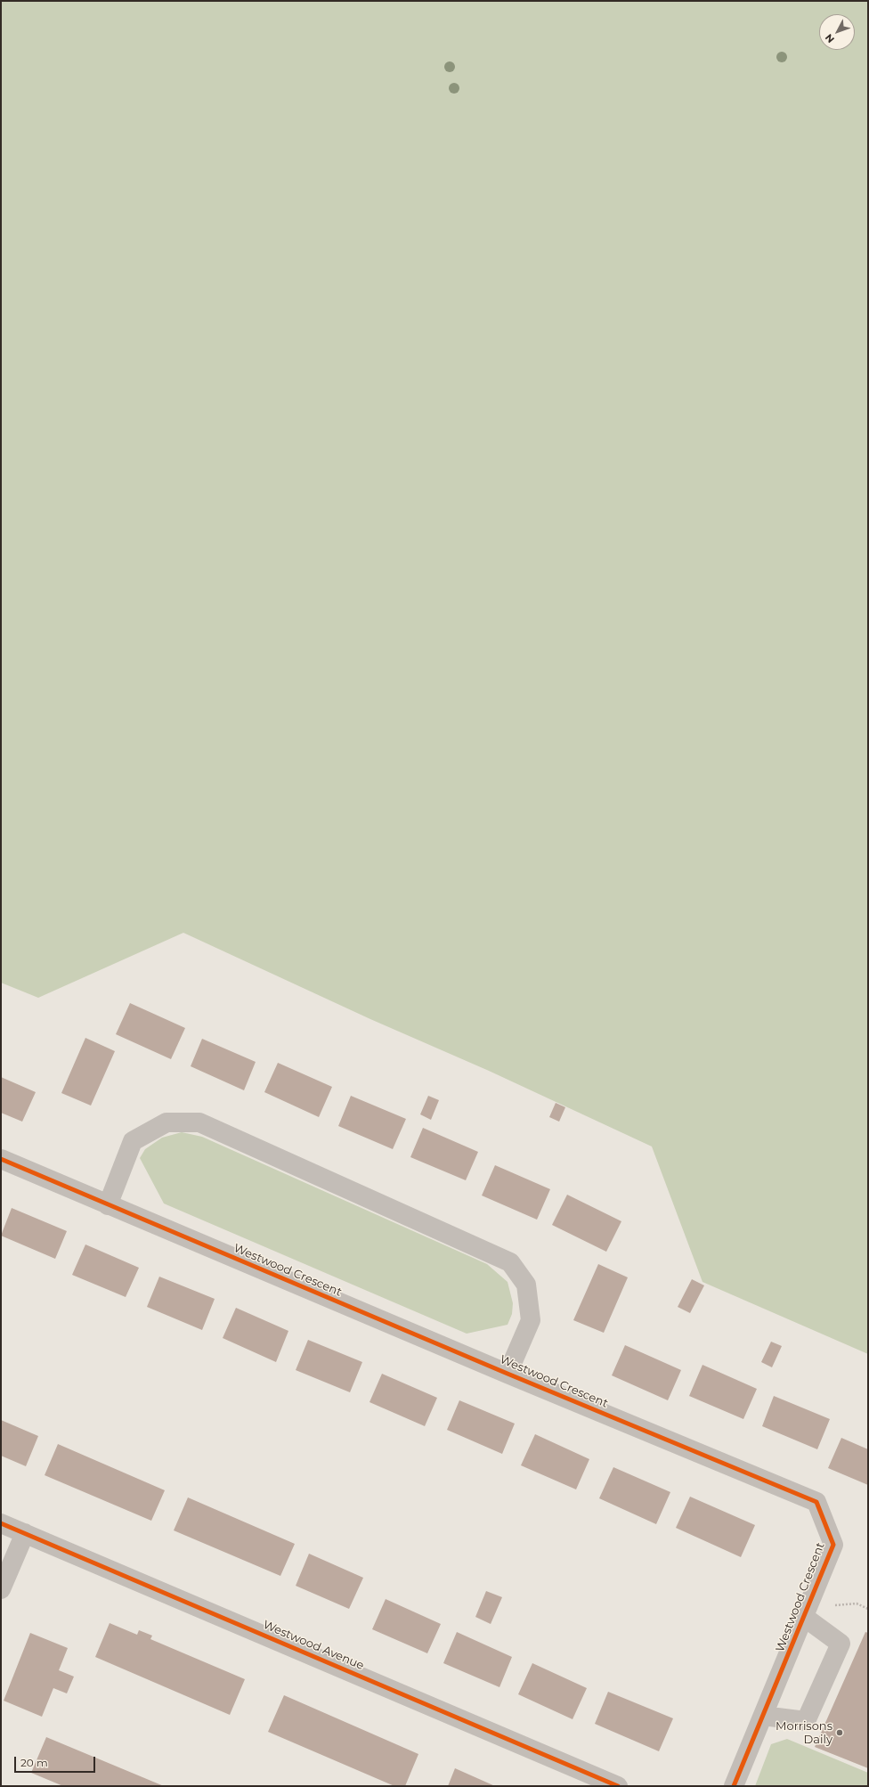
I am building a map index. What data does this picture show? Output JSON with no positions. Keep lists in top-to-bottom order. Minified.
{"streets":{"street":["Westwood Crescent","Westwood Avenue"]},"places":["Morrisons Daily"],"scale_bar":"20 m","north":"bottom left"}
